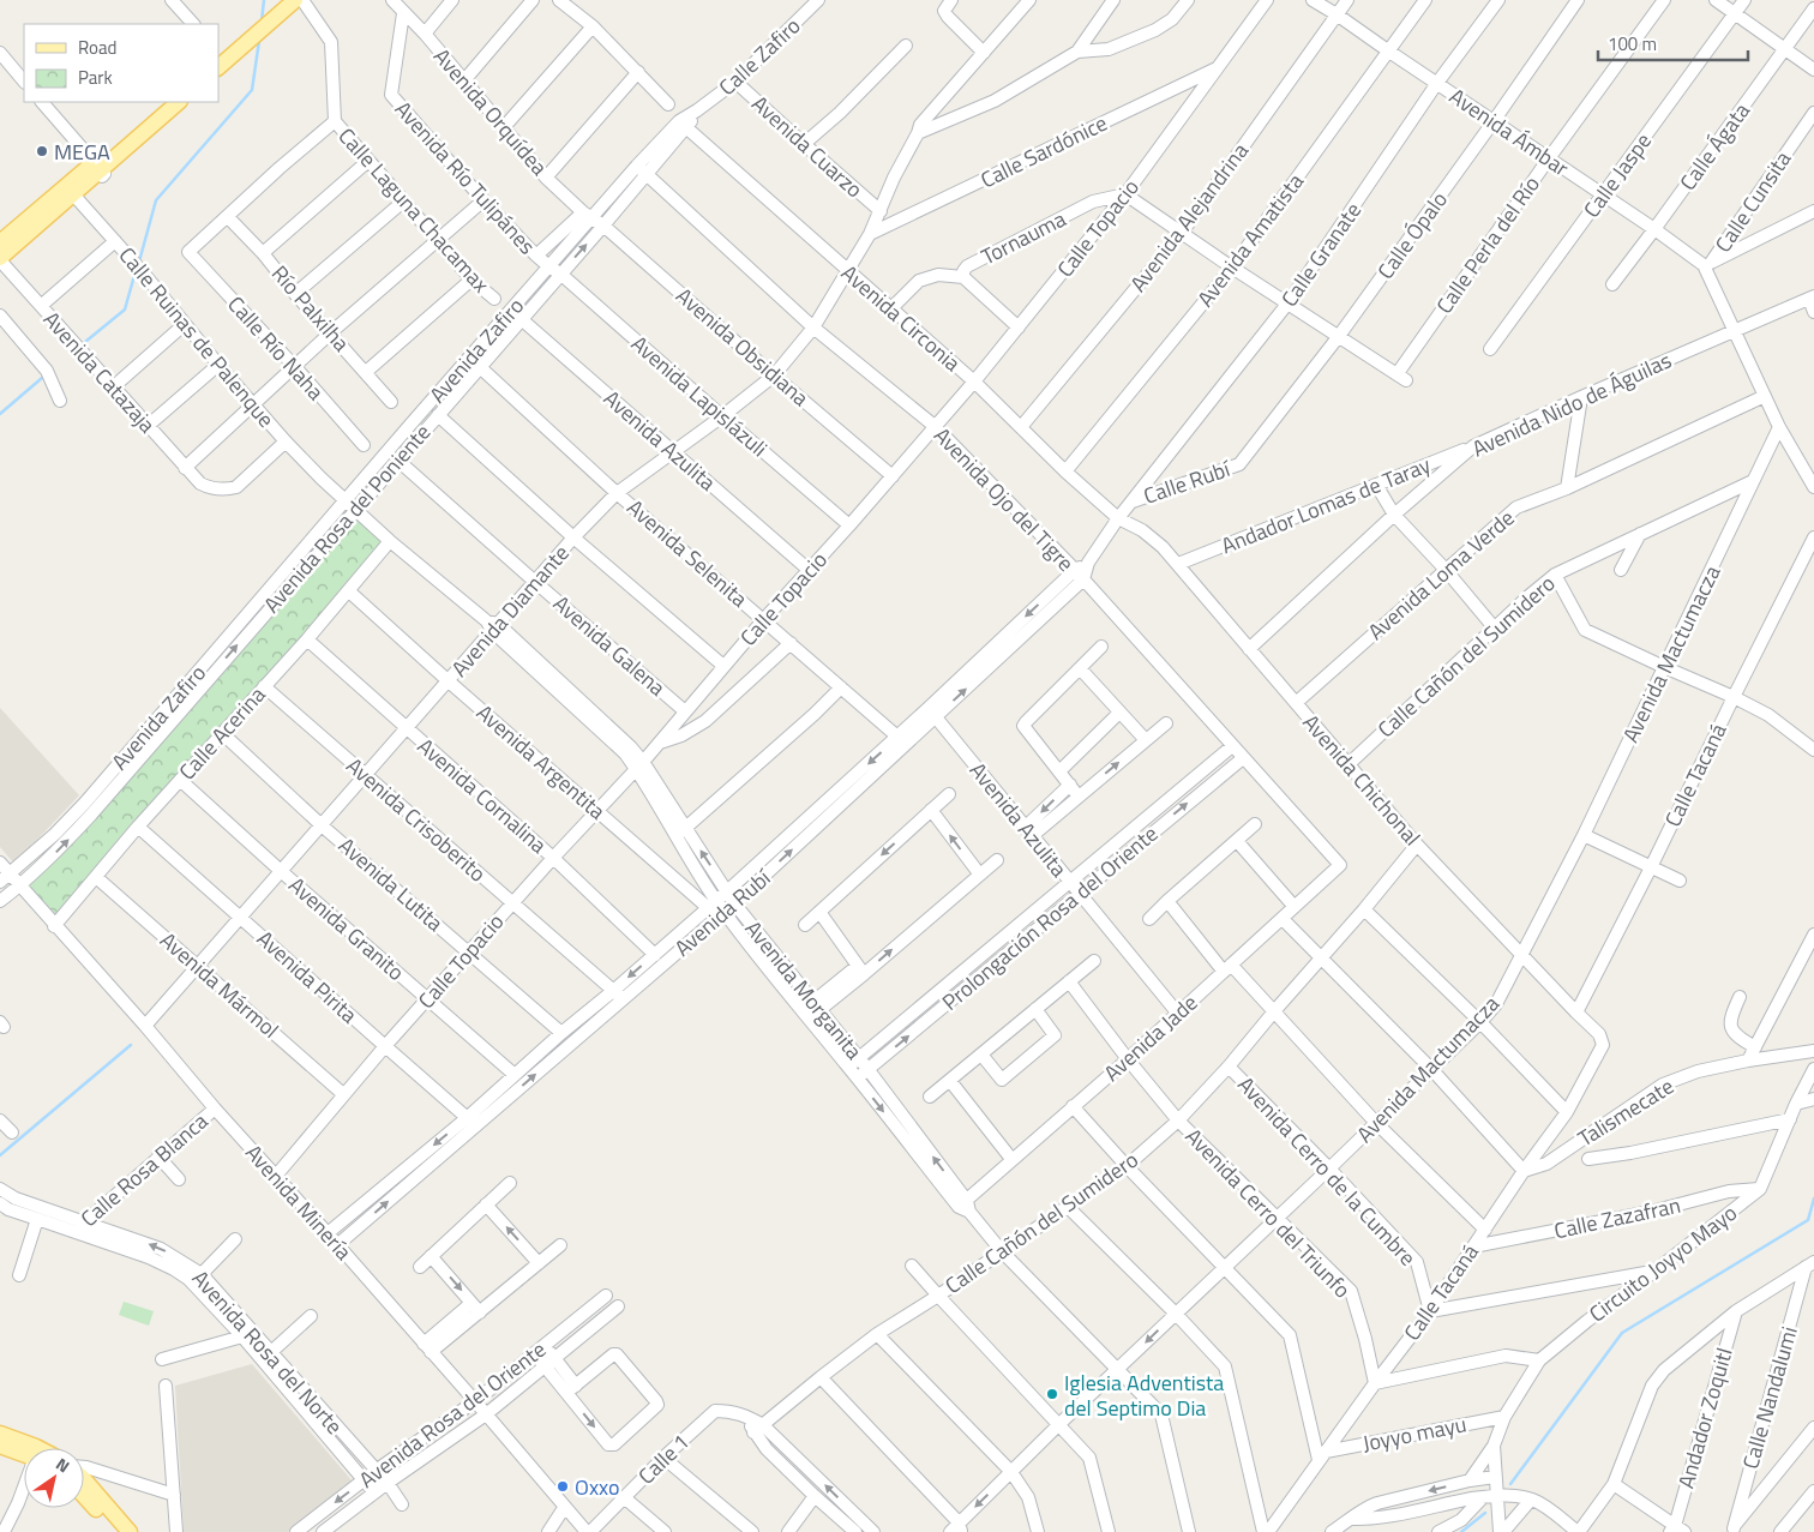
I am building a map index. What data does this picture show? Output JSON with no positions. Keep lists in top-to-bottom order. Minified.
{"streets":{"street":["Calle Zafiro","Avenida Orquídea","Avenida Ámbar","Avenida Cuarzo","Calle Ágata","Calle Sardónice","Calle Jaspe","Avenida Río Tulipánes","Calle Cunsita","Calle Laguna Chacamax","Avenida Alejandrina","Calle Topacio","Calle Ópalo","Tornauma","Avenida Amatista","Calle Perla del Río","Calle Granate","Río Palxilha","Avenida Circonia","Calle Ruinas de Palenque","Avenida Obsidiana","Calle Río Naha","Avenida Zafiro","Avenida Catazaja","Avenida Lapislázuli","Avenida Nido de Águilas","Avenida Azulita","Calle Rubí","Avenida Ojo del Tigre","Andador Lomas de Taray","Avenida Rosa del Poniente","Avenida Selenita","Avenida Loma Verde","Avenida Diamante","Avenida Galena","Avenida Mactumacza","Calle Cañón del Sumidero","Calle Acerina","Avenida Argentita","Calle Tacaná","Avenida Chichonal","Avenida Cornalina","Avenida Crisoberito","Avenida Lutita","Avenida Rubí","Prolongación Rosa del Oriente","Avenida Granito","Avenida Pirita","Avenida Mármol","Avenida Morganita","Avenida Jade","Talismecate","Calle Rosa Blanca","Avenida Cerro de la Cumbre","Avenida Minería","Avenida Cerro del Triunfo","Calle Zazafran","Circuito Joyyo Mayo","Avenida Rosa del Norte","Calle Nandalumi","Avenida Rosa del Oriente","Andador Zoquitl","Joyyo mayu","Calle 1"]},"crossings":[["Calle Zafiro","Avenida Cuarzo"],["Calle Zafiro","Avenida Circonia"],["Calle Zafiro","Avenida Zafiro"],["Avenida Orquídea","Avenida Río Tulipánes"],["Avenida Orquídea","Avenida Obsidiana"],["Avenida Orquídea","Avenida Zafiro"],["Avenida Ámbar","Calle Ágata"],["Avenida Ámbar","Calle Jaspe"],["Avenida Ámbar","Calle Cunsita"],["Avenida Ámbar","Avenida Alejandrina"],["Avenida Ámbar","Calle Ópalo"],["Avenida Ámbar","Avenida Amatista"],["Avenida Ámbar","Calle Perla del Río"],["Avenida Ámbar","Calle Granate"],["Avenida Cuarzo","Avenida Diamante"],["Calle Sardónice","Calle Topacio"],["Calle Sardónice","Avenida Diamante"],["Avenida Río Tulipánes","Avenida Zafiro"],["Avenida Río Tulipánes","Avenida Lapislázuli"],["Avenida Río Tulipánes","Avenida Rosa del Poniente"],["Avenida Alejandrina","Avenida Circonia"],["Calle Topacio","Tornauma"],["Calle Topacio","Avenida Circonia"],["Calle Topacio","Calle Ruinas de Palenque"],["Calle Topacio","Avenida Obsidiana"],["Calle Topacio","Avenida Lapislázuli"],["Calle Topacio","Avenida Azulita"],["Calle Topacio","Avenida Ojo del Tigre"],["Calle Topacio","Avenida Selenita"],["Calle Topacio","Avenida Galena"],["Calle Topacio","Avenida Argentita"],["Calle Topacio","Avenida Cornalina"],["Calle Topacio","Avenida Crisoberito"],["Calle Topacio","Avenida Lutita"],["Calle Topacio","Avenida Granito"],["Calle Topacio","Avenida Pirita"],["Calle Topacio","Avenida Mármol"],["Calle Topacio","Avenida Morganita"],["Calle Topacio","Avenida Minería"],["Calle Ópalo","Calle Perla del Río"],["Calle Ópalo","Calle Rubí"],["Avenida Amatista","Avenida Circonia"],["Calle Granate","Calle Rubí"],["Calle Granate","Avenida Rubí"],["Río Palxilha","Calle Río Naha"],["Avenida Circonia","Avenida Zafiro"],["Avenida Circonia","Avenida Diamante"],["Avenida Circonia","Avenida Chichonal"],["Avenida Circonia","Avenida Rubí"],["Calle Ruinas de Palenque","Avenida Zafiro"],["Calle Ruinas de Palenque","Avenida Catazaja"],["Calle Ruinas de Palenque","Avenida Rosa del Poniente"],["Calle Ruinas de Palenque","Avenida Diamante"],["Calle Ruinas de Palenque","Calle Acerina"],["Calle Ruinas de Palenque","Avenida Morganita"],["Avenida Obsidiana","Avenida Zafiro"],["Avenida Obsidiana","Avenida Rosa del Poniente"],["Avenida Obsidiana","Avenida Diamante"],["Avenida Zafiro","Avenida Lapislázuli"],["Avenida Zafiro","Avenida Azulita"],["Avenida Zafiro","Avenida Ojo del Tigre"],["Avenida Zafiro","Avenida Rosa del Poniente"],["Avenida Zafiro","Avenida Minería"],["Avenida Lapislázuli","Avenida Rosa del Poniente"],["Avenida Lapislázuli","Avenida Diamante"],["Avenida Nido de Águilas","Andador Lomas de Taray"],["Avenida Nido de Águilas","Avenida Chichonal"],["Avenida Azulita","Avenida Rosa del Poniente"],["Avenida Azulita","Avenida Diamante"],["Avenida Azulita","Avenida Rubí"],["Avenida Azulita","Prolongación Rosa del Oriente"],["Avenida Azulita","Avenida Jade"],["Calle Rubí","Avenida Rubí"],["Avenida Ojo del Tigre","Avenida Rosa del Poniente"],["Avenida Ojo del Tigre","Avenida Diamante"],["Avenida Ojo del Tigre","Avenida Rubí"],["Avenida Ojo del Tigre","Prolongación Rosa del Oriente"],["Avenida Ojo del Tigre","Avenida Jade"],["Andador Lomas de Taray","Avenida Chichonal"],["Avenida Rosa del Poniente","Avenida Selenita"],["Avenida Rosa del Poniente","Avenida Galena"],["Avenida Selenita","Avenida Diamante"],["Avenida Selenita","Avenida Rubí"],["Avenida Loma Verde","Avenida Chichonal"],["Avenida Diamante","Avenida Galena"],["Avenida Diamante","Avenida Argentita"],["Avenida Diamante","Avenida Cornalina"],["Avenida Diamante","Avenida Crisoberito"],["Avenida Diamante","Avenida Lutita"],["Avenida Diamante","Avenida Granito"],["Avenida Diamante","Avenida Pirita"],["Avenida Diamante","Avenida Mármol"],["Avenida Diamante","Avenida Minería"],["Avenida Mactumacza","Calle Cañón del Sumidero"],["Avenida Mactumacza","Avenida Chichonal"],["Avenida Mactumacza","Avenida Morganita"],["Avenida Mactumacza","Avenida Cerro de la Cumbre"],["Avenida Mactumacza","Avenida Cerro del Triunfo"],["Calle Cañón del Sumidero","Avenida Chichonal"],["Calle Cañón del Sumidero","Avenida Morganita"],["Calle Cañón del Sumidero","Avenida Cerro de la Cumbre"],["Calle Cañón del Sumidero","Avenida Cerro del Triunfo"],["Calle Cañón del Sumidero","Calle 1"],["Calle Acerina","Avenida Argentita"],["Calle Acerina","Avenida Cornalina"],["Calle Acerina","Avenida Crisoberito"],["Calle Acerina","Avenida Lutita"],["Calle Acerina","Avenida Granito"],["Calle Acerina","Avenida Pirita"],["Calle Acerina","Avenida Mármol"],["Calle Acerina","Avenida Minería"],["Avenida Argentita","Avenida Rubí"],["Avenida Argentita","Avenida Morganita"],["Calle Tacaná","Avenida Chichonal"],["Calle Tacaná","Talismecate"],["Calle Tacaná","Avenida Cerro de la Cumbre"],["Calle Tacaná","Avenida Cerro del Triunfo"],["Calle Tacaná","Calle Zazafran"],["Calle Tacaná","Joyyo mayu"],["Avenida Chichonal","Avenida Rubí"],["Avenida Cornalina","Avenida Rubí"],["Avenida Crisoberito","Avenida Rubí"],["Avenida Lutita","Avenida Rubí"],["Avenida Rubí","Avenida Granito"],["Avenida Rubí","Avenida Pirita"],["Avenida Rubí","Avenida Morganita"],["Avenida Rubí","Avenida Minería"],["Prolongación Rosa del Oriente","Avenida Morganita"],["Avenida Morganita","Avenida Jade"],["Avenida Jade","Avenida Cerro del Triunfo"],["Calle Rosa Blanca","Avenida Minería"],["Calle Rosa Blanca","Avenida Rosa del Norte"],["Avenida Minería","Avenida Rosa del Oriente"],["Avenida Minería","Calle 1"],["Calle Zazafran","Circuito Joyyo Mayo"],["Circuito Joyyo Mayo","Joyyo mayu"],["Avenida Rosa del Norte","Avenida Rosa del Oriente"]],"places":["MEGA","Iglesia Adventista del Septimo Dia","Oxxo"],"legend":["Road","Park"],"scale_bar":"100 m","north":"top right"}
